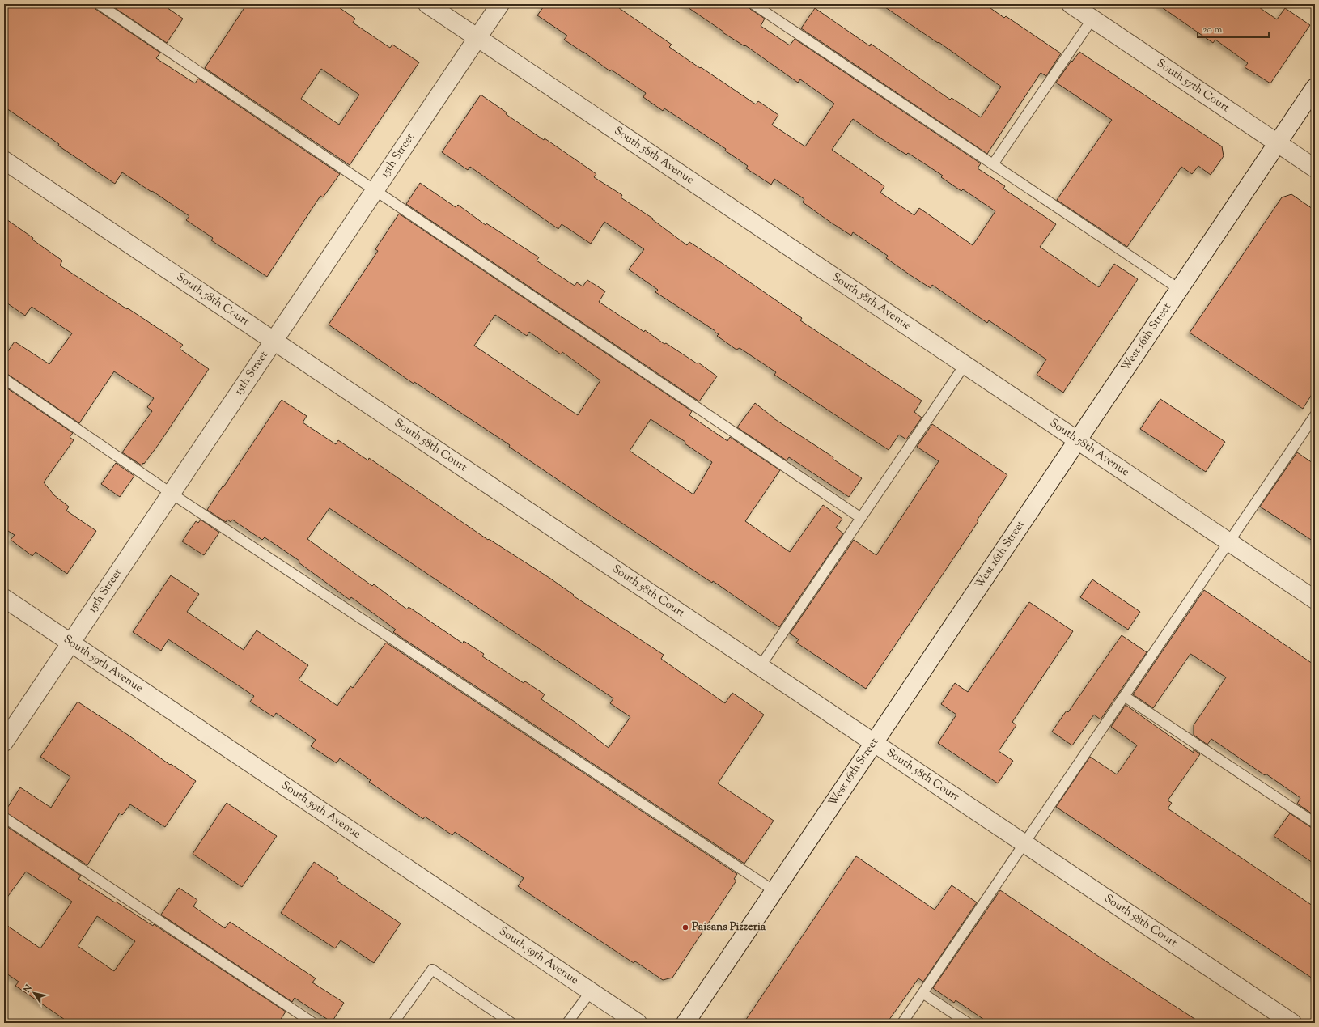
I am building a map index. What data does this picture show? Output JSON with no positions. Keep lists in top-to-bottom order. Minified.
{"streets":{"street":["South 57th Court","15th Street","South 58th Avenue","South 58th Court","West 16th Street","South 59th Avenue"]},"crossings":[["South 57th Court","West 16th Street"],["15th Street","South 58th Avenue"],["15th Street","South 58th Court"],["15th Street","South 59th Avenue"],["South 58th Avenue","West 16th Street"],["South 58th Court","West 16th Street"]],"places":["Paisans Pizzeria"],"scale_bar":"20 m","north":"top left"}
